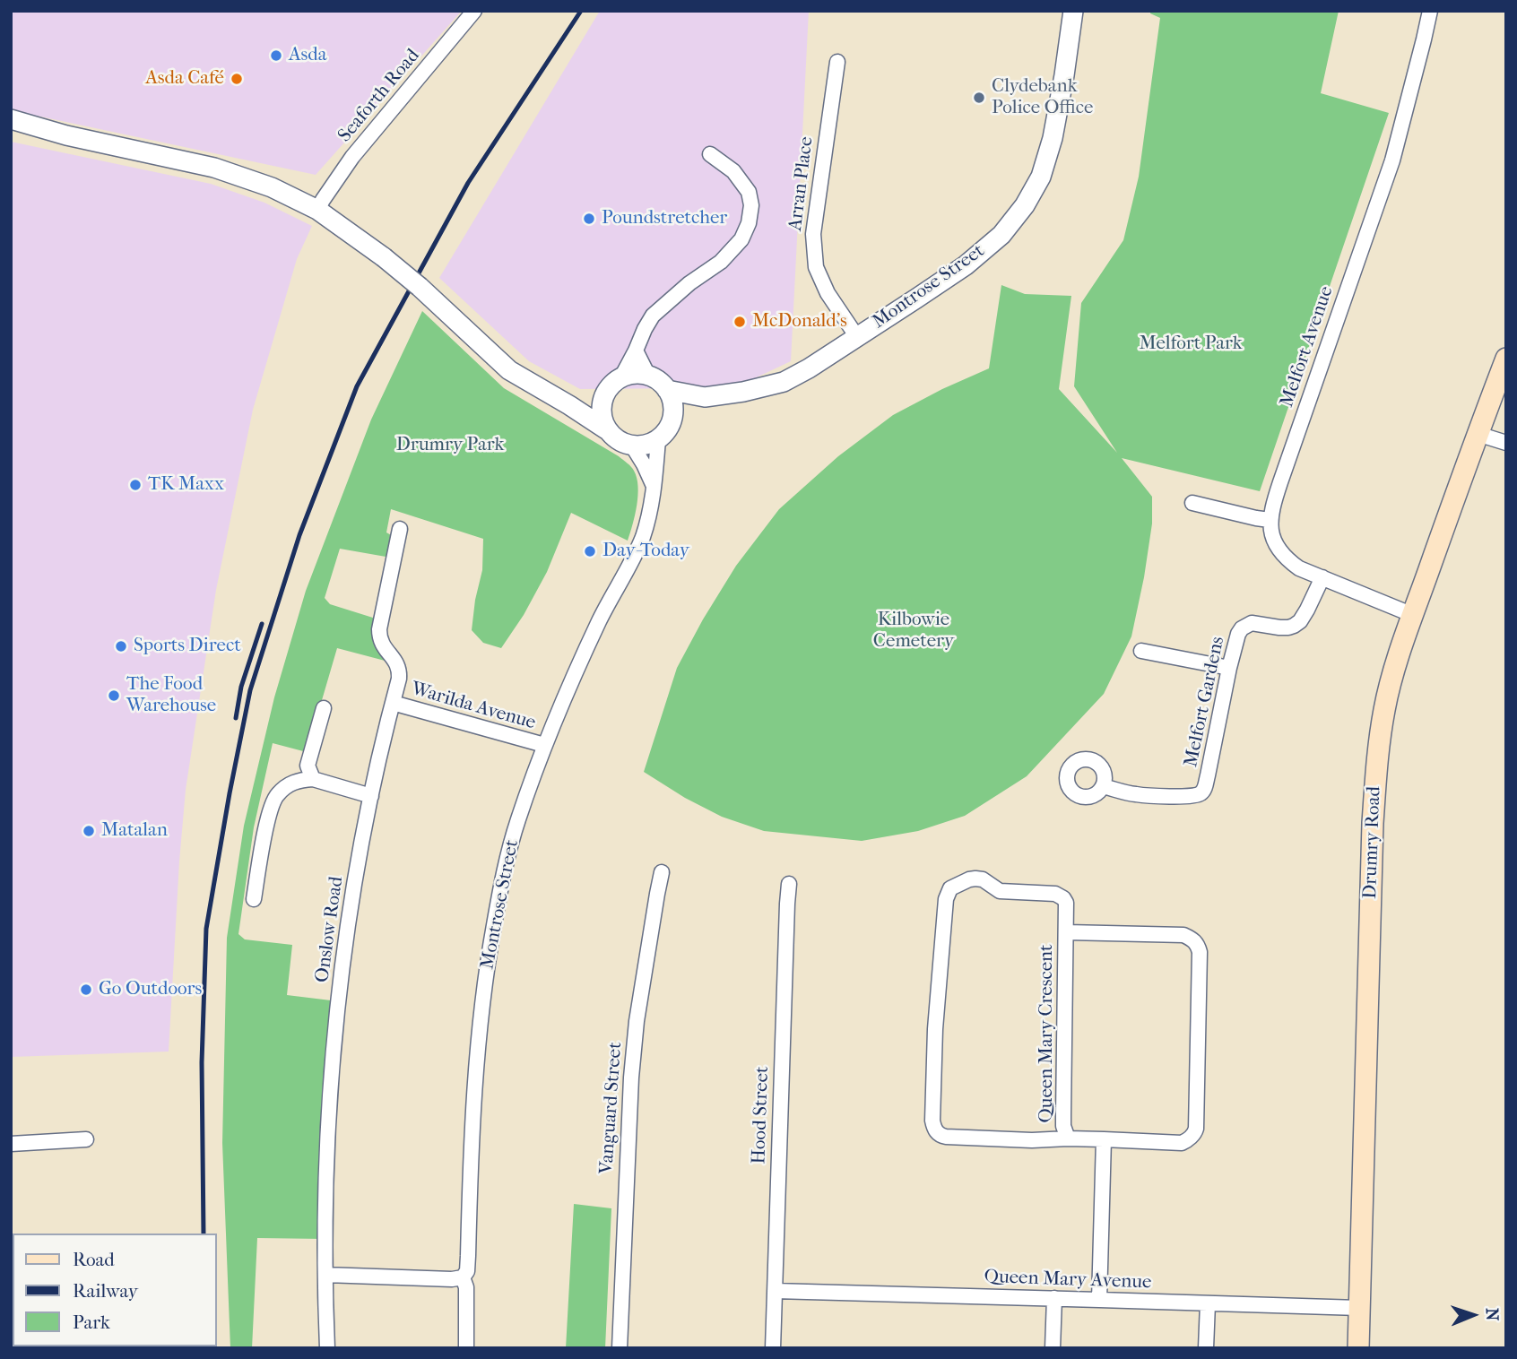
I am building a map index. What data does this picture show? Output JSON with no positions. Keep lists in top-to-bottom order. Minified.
{"streets":{"main road":["Drumry Road"],"street":["Seaforth Road","Arran Place","Montrose Street","Melfort Avenue","Melfort Gardens","Warilda Avenue","Onslow Road","Queen Mary Crescent","Vanguard Street","Hood Street","Queen Mary Avenue"]},"crossings":[["Arran Place","Montrose Street"],["Montrose Street","Warilda Avenue"],["Warilda Avenue","Onslow Road"],["Drumry Road","Queen Mary Avenue"],["Hood Street","Queen Mary Avenue"]],"parks":["Melfort Park","Drumry Park","Kilbowie Cemetery"],"places":["Asda","Asda Café","Clydebank Police Office","Poundstretcher","McDonald's","TK Maxx","Day-Today","Sports Direct","The Food Warehouse","Matalan","Go Outdoors"],"legend":["Road","Railway","Park"],"north":"right"}
